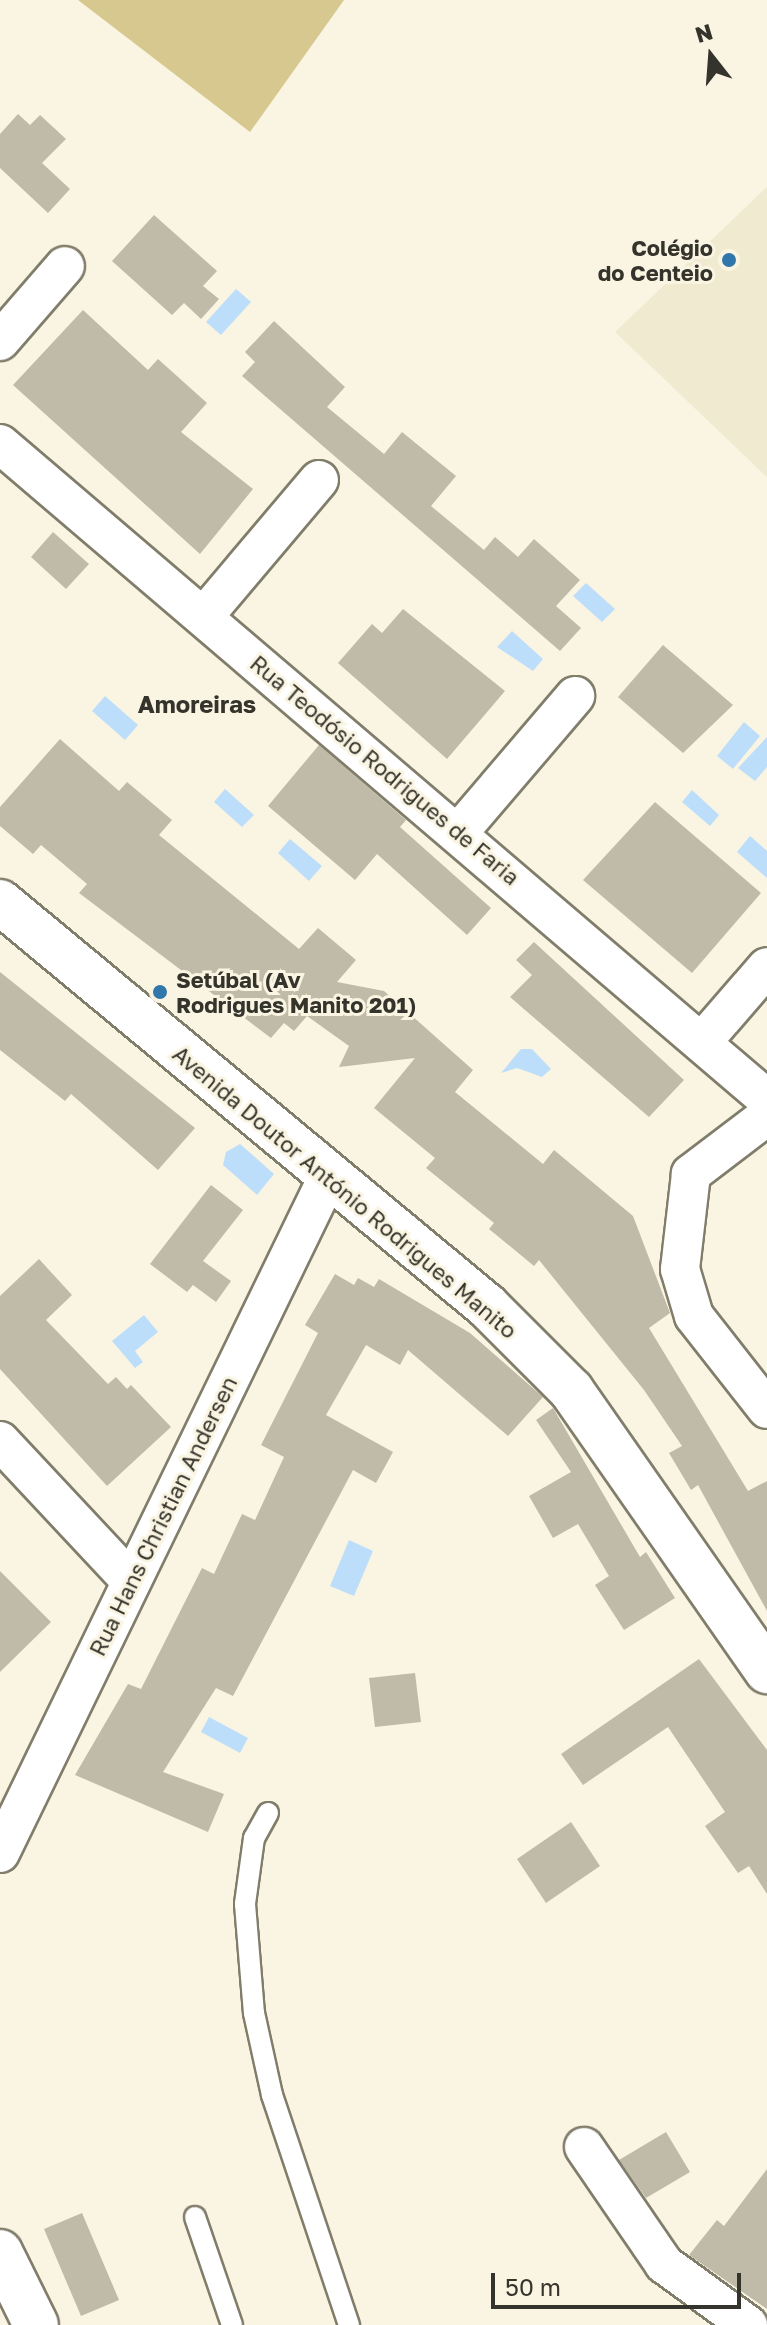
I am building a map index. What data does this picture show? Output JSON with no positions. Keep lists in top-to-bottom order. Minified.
{"streets":{"street":["Rua Teodósio Rodrigues de Faria","Avenida Doutor António Rodrigues Manito","Rua Hans Christian Andersen"]},"crossings":[["Avenida Doutor António Rodrigues Manito","Rua Hans Christian Andersen"]],"districts":["Amoreiras"],"places":["Colégio do Centeio","Setúbal (Av Rodrigues Manito 201)"],"scale_bar":"50 m","north":"top"}
